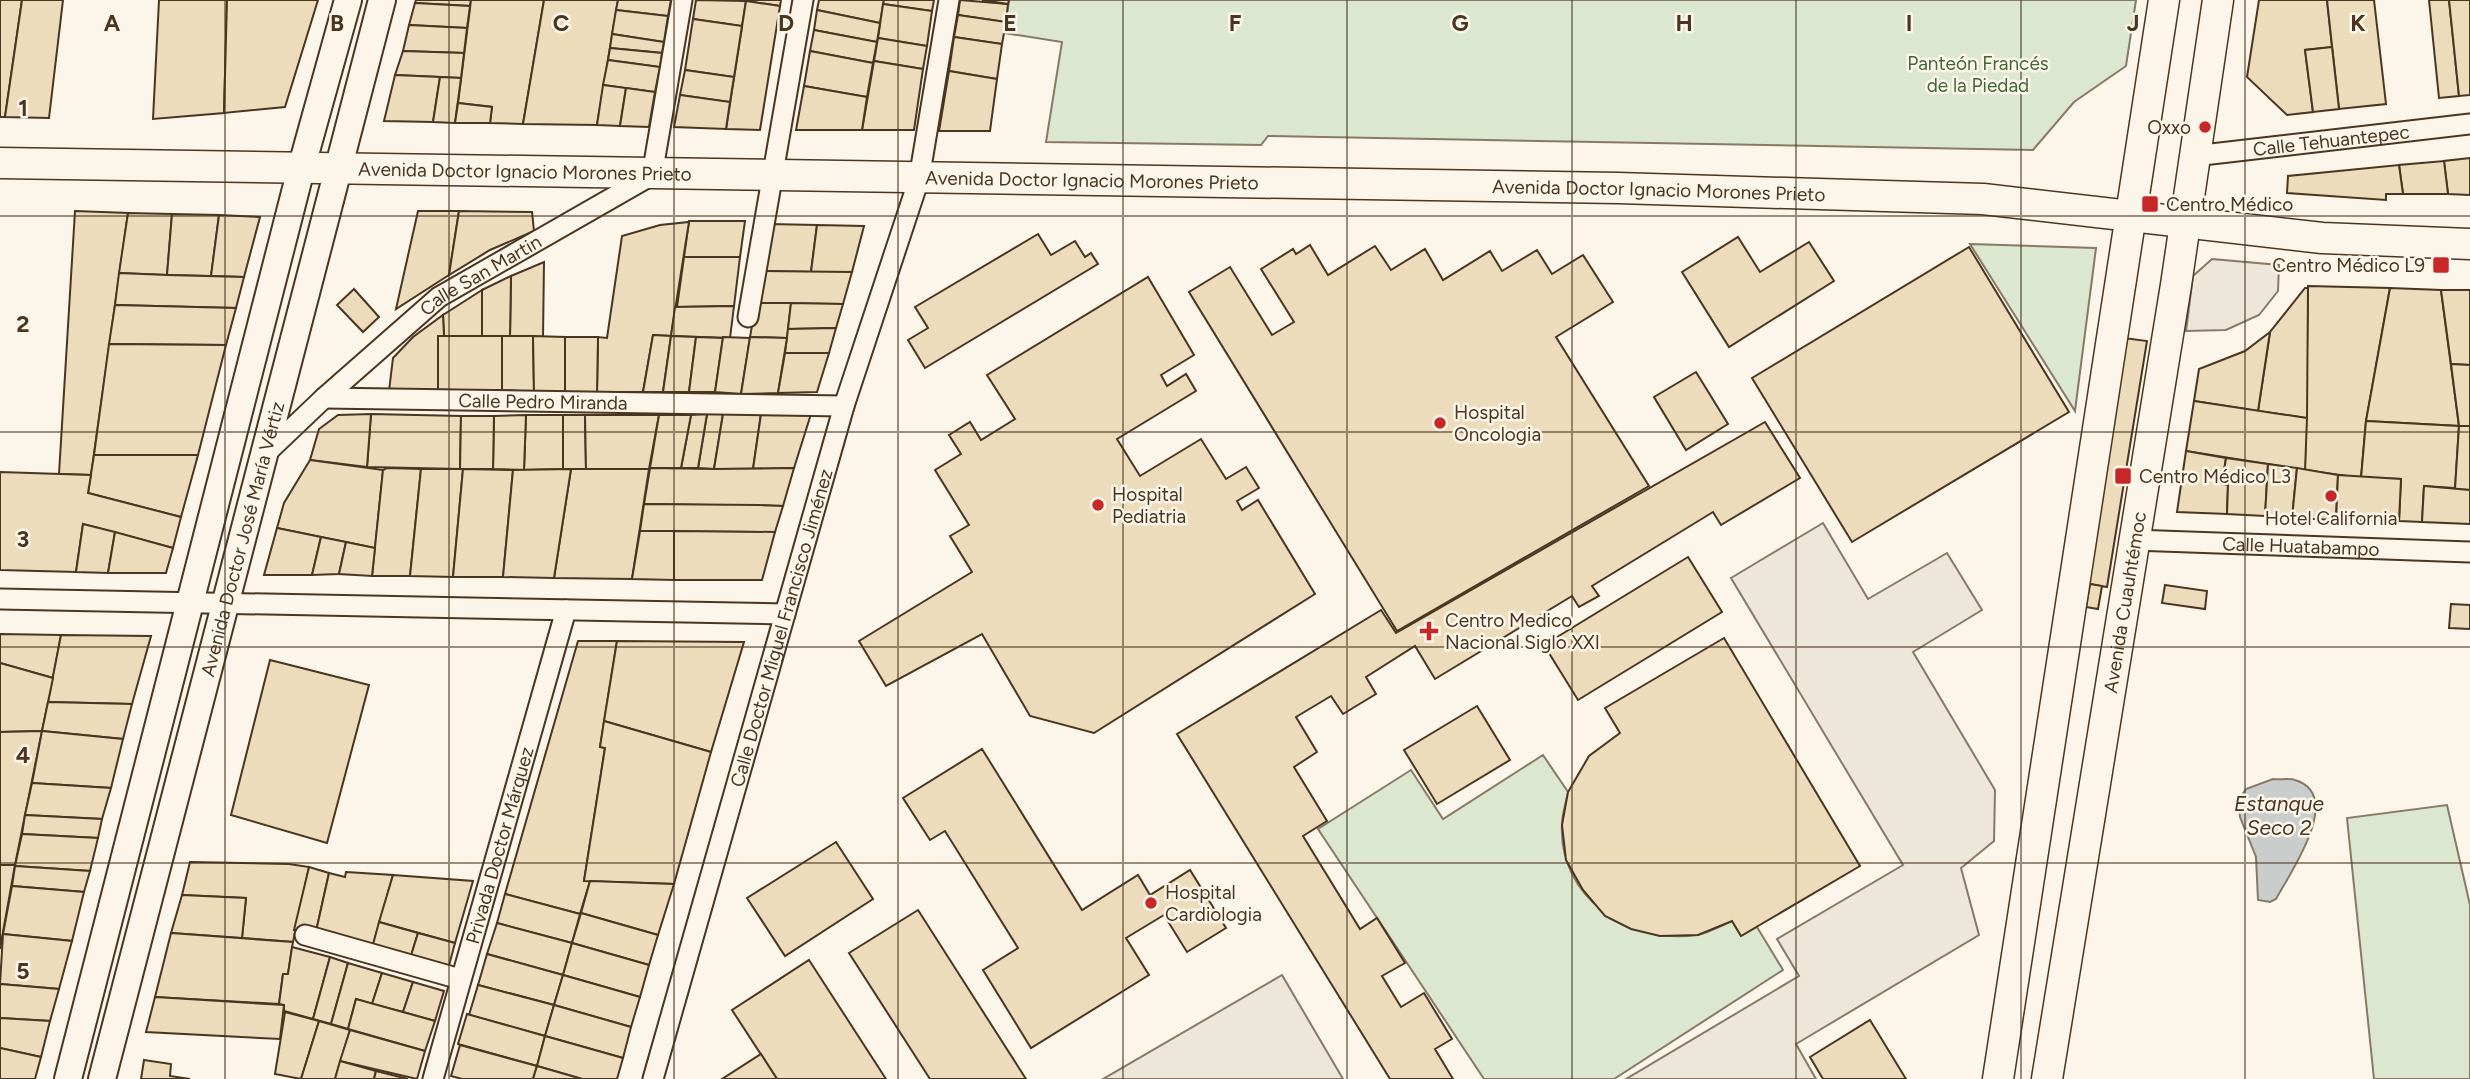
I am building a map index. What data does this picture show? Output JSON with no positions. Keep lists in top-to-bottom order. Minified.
{"streets":{"main road":["Avenida Doctor Ignacio Morones Prieto","Avenida Doctor José María Vértiz","Avenida Cuauhtémoc"],"street":["Calle Tehuantepec","Calle San Martin","Calle Pedro Miranda","Calle Huatabampo","Calle Doctor Miguel Francisco Jiménez","Privada Doctor Márquez"]},"crossings":[["Calle Tehuantepec","Avenida Cuauhtémoc"],["Avenida Doctor Ignacio Morones Prieto","Calle San Martin"],["Avenida Doctor Ignacio Morones Prieto","Avenida Doctor José María Vértiz"],["Avenida Doctor Ignacio Morones Prieto","Avenida Cuauhtémoc"],["Avenida Doctor Ignacio Morones Prieto","Calle Doctor Miguel Francisco Jiménez"],["Calle San Martin","Calle Pedro Miranda"],["Calle Pedro Miranda","Calle Doctor Miguel Francisco Jiménez"],["Calle Huatabampo","Avenida Cuauhtémoc"]],"water":["Estanque Seco 2"],"parks":["Panteón Francés de la Piedad"],"places":{"other":["Oxxo","Hospital Oncologia","Hotel California","Hospital Pediatria","Hospital Cardiologia"],"transit":["Centro Médico","Centro Médico L9","Centro Médico L3"],"health":["Centro Medico Nacional Siglo XXI"]},"grid":{"columns":["A","B","C","D","E","F","G","H","I","J","K"],"rows":["1","2","3","4","5"]}}
